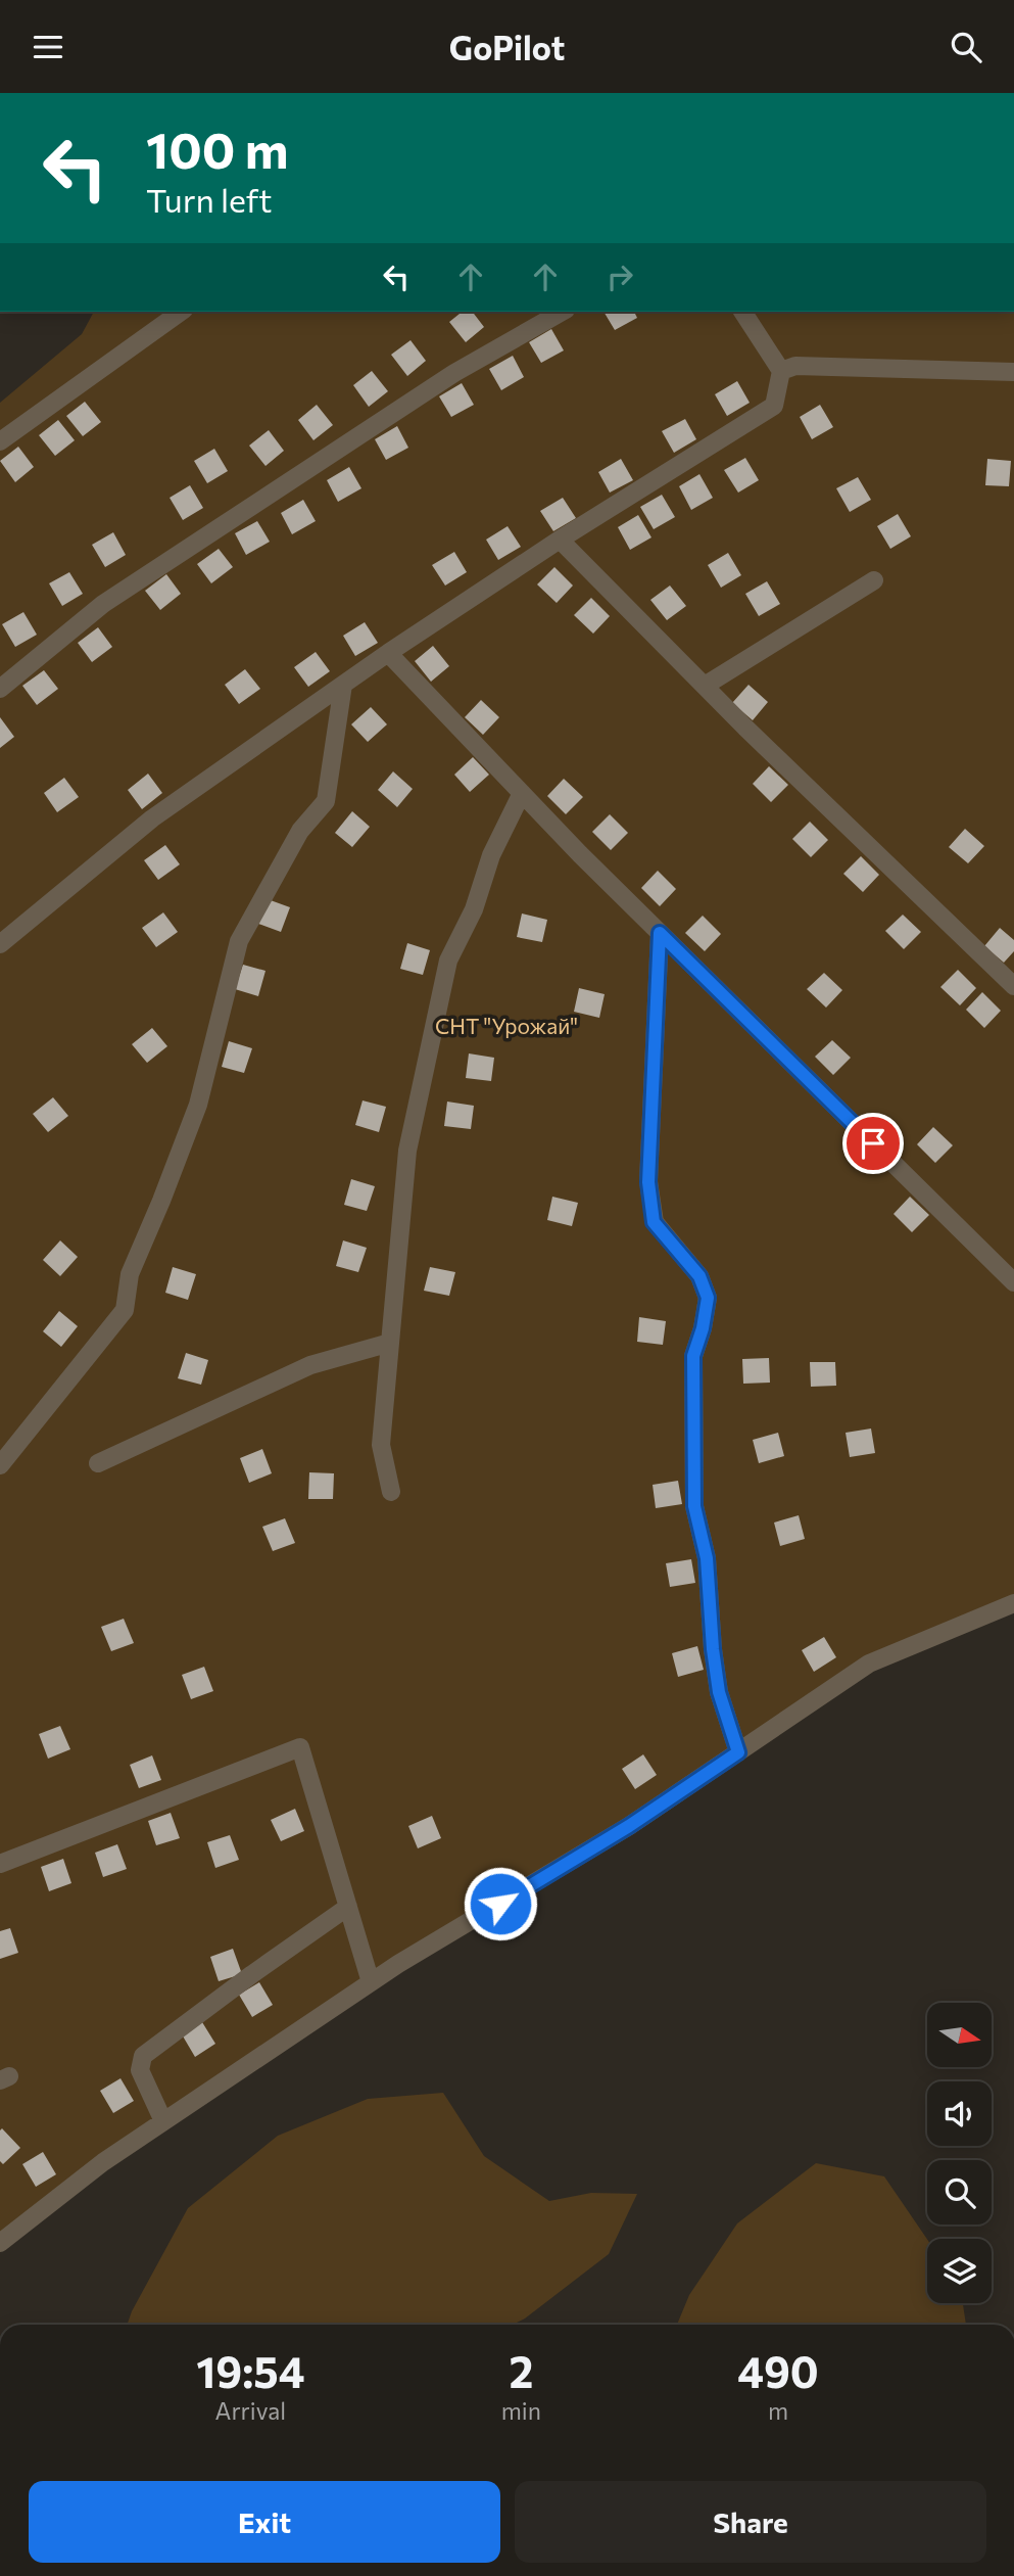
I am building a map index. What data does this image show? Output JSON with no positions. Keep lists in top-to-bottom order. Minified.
{"parks":["СНТ \"Урожай\""],"north":"right","page":{"header":"GoPilot","turn":["100 m","Turn left"],"eta":["19:54","Arrival","2","min","490","m"],"buttons":["Exit","Share"]}}
